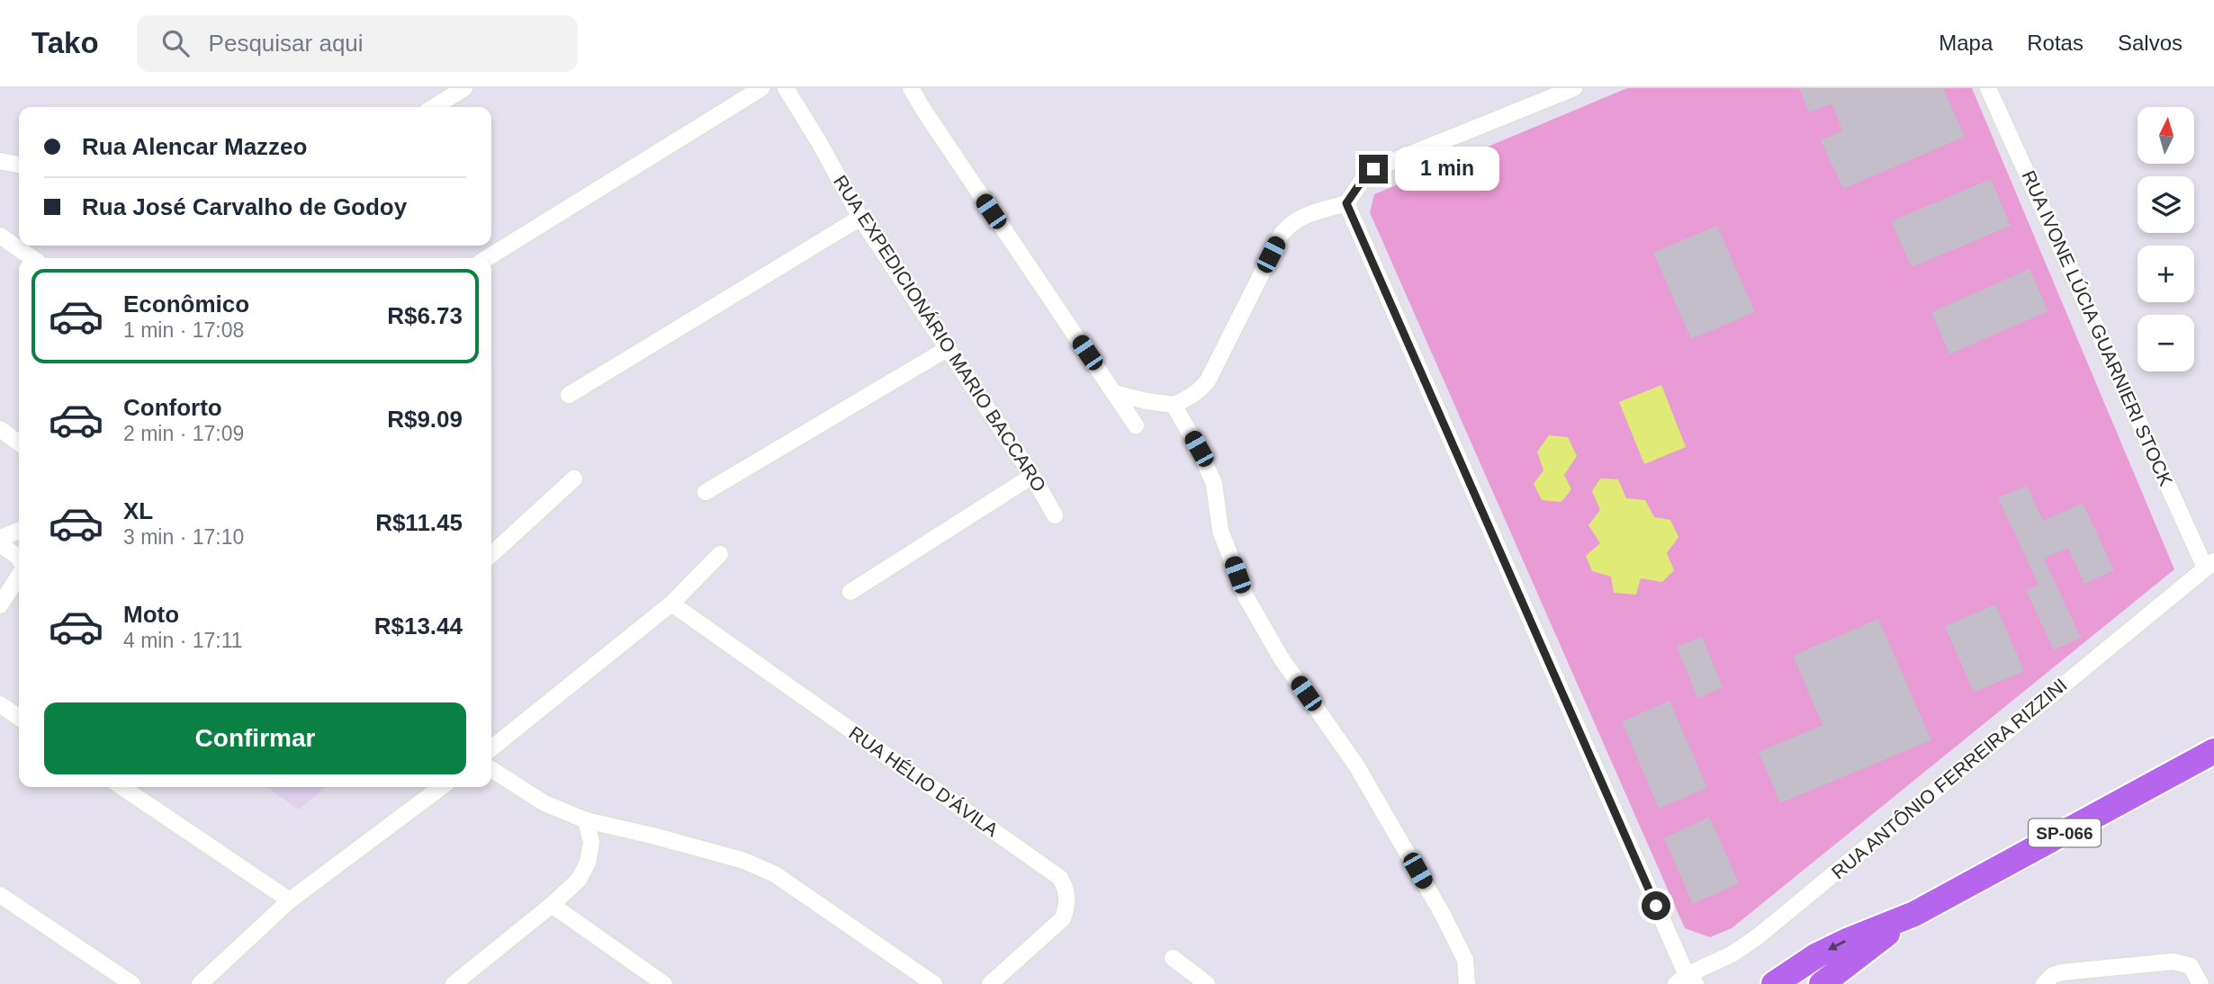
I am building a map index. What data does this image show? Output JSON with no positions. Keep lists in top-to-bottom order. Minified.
{"streets":{"main road":["SP-066"],"street":["RUA IVONE LÚCIA GUARNIERI STOCK","RUA EXPEDICIONÁRIO MARIO BACCARO","RUA ANTÔNIO FERREIRA RIZZINI","RUA HÉLIO D'ÁVILA"]},"crossings":[["RUA IVONE LÚCIA GUARNIERI STOCK","RUA ANTÔNIO FERREIRA RIZZINI"]],"north":"top","page":{"header":"Tako","search":"Pesquisar aqui","nav":["Mapa","Rotas","Salvos"],"map_buttons":["+","−"],"banner":["Rua Alencar Mazzeo","Rua José Carvalho de Godoy"],"bubble":"1 min","list":[{"name":"Econômico","note":"1 min · 17:08","value":"R$6.73"},{"name":"Conforto","note":"2 min · 17:09","value":"R$9.09"},{"name":"XL","note":"3 min · 17:10","value":"R$11.45"},{"name":"Moto","note":"4 min · 17:11","value":"R$13.44"}],"buttons":"Confirmar"}}
